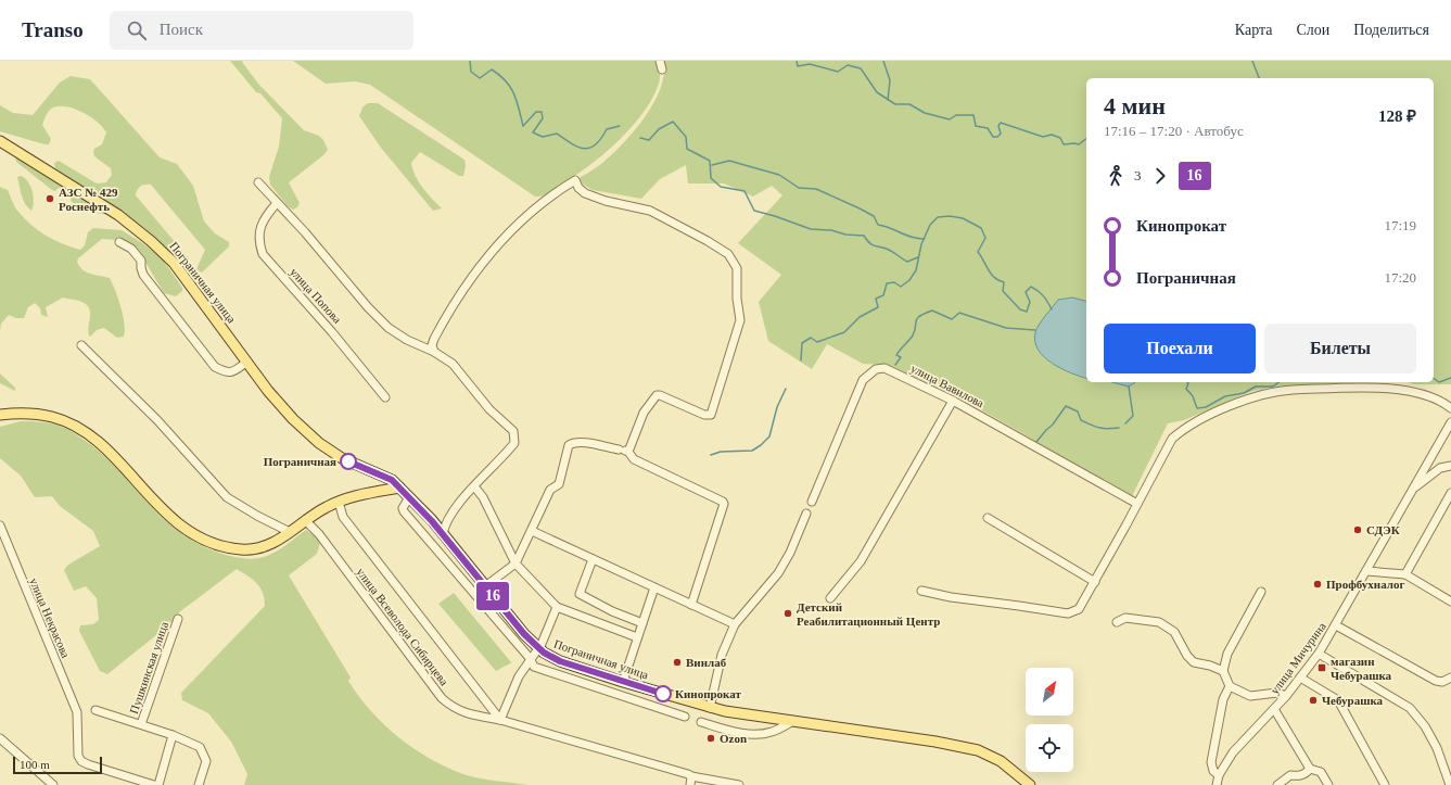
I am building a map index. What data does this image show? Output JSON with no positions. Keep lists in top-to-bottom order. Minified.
{"streets":{"main road":["Пограничная улица"],"street":["улица Попова","улица Вавилова","улица Некрасова","улица Всеволода Сибирцева","улица Мичурина","Пушкинская улица"]},"places":{"other":["АЗС № 429 Роснефть","Пограничная","СДЭК","Профбухналог","Детский Реабилитационный Центр","Винлаб","Кинопрокат","Чебурашка","Ozon"],"transit":["магазин Чебурашка"]},"lines":["bus line 16"],"scale_bar":"100 m","north":"top right","page":{"header":"Transo","search":"Поиск","nav":["Карта","Слои","Поделиться"],"on_map":"16","heading":["4 мин","17:16 – 17:20 · Автобус","128 ₽"],"legs":["3","16"],"list":[{"name":"Кинопрокат","value":"17:19"},{"name":"Пограничная","value":"17:20"}],"buttons":["Поехали","Билеты"],"scale":"100 m"}}
